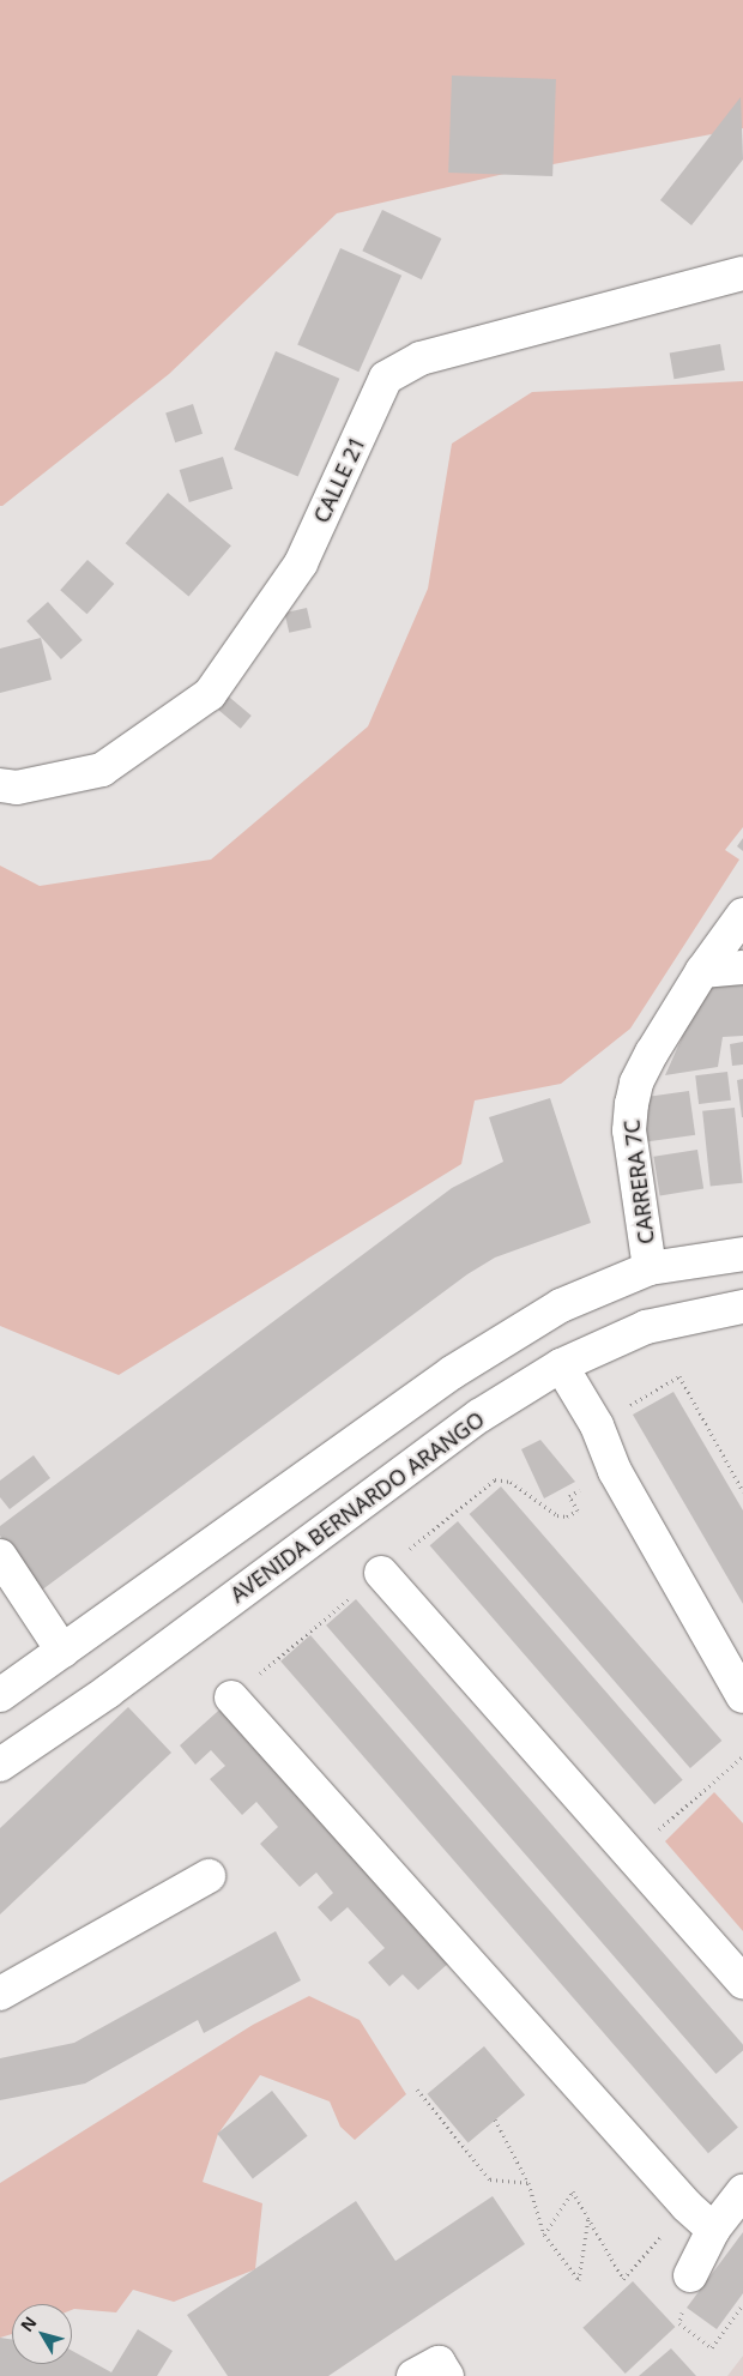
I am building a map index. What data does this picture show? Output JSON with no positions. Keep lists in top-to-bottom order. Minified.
{"streets":{"main road":["CALLE 21","CARRERA 7C","AVENIDA BERNARDO ARANGO"]},"north":"top left"}
